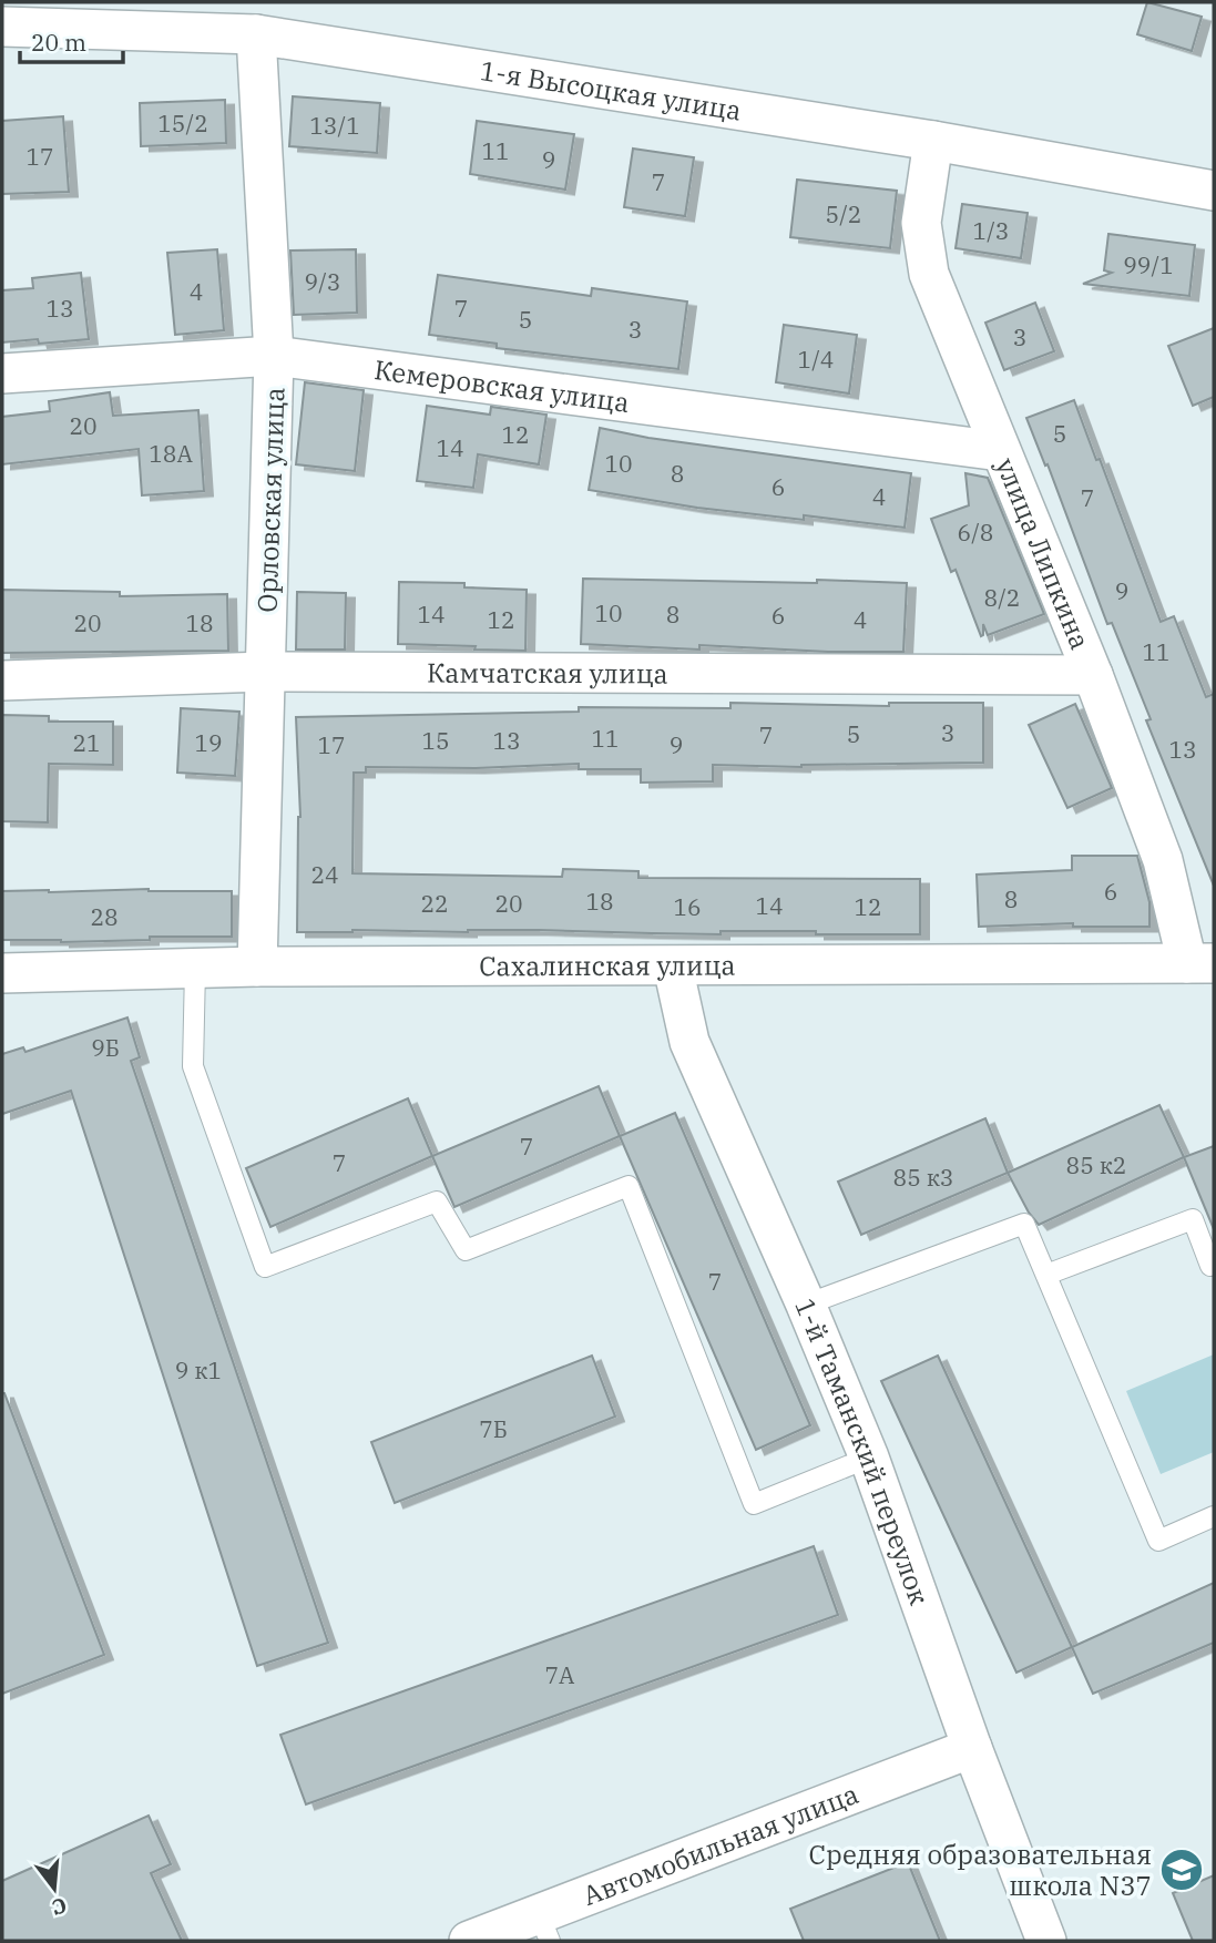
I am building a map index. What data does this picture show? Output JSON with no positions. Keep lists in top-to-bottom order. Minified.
{"streets":{"street":["1-я Высоцкая улица","Кемеровская улица","Орловская улица","улица Липкина","Камчатская улица","Сахалинская улица","1-й Таманский переулок","Автомобильная улица"]},"crossings":[["1-я Высоцкая улица","Орловская улица"],["1-я Высоцкая улица","улица Липкина"],["Кемеровская улица","Орловская улица"],["Кемеровская улица","улица Липкина"],["Орловская улица","Камчатская улица"],["Орловская улица","Сахалинская улица"],["улица Липкина","Камчатская улица"],["улица Липкина","Сахалинская улица"],["Сахалинская улица","1-й Таманский переулок"],["1-й Таманский переулок","Автомобильная улица"]],"places":{"school or university":["Средняя образовательная школа N37"]},"house_numbers":["15/2","13/1","11","17","9","7","5/2","1/3","99/1","9/3","4","13","7","5","3","3","1/4","20","5","12","14","18А","10","8","6","4","7","6/8","9","8/2","10","14","8","6","12","4","20","18","11","3","5","7","11","15","13","21","19","17","9","13","24","6","8","18","22","20","14","16","12","28","9Б","7","7","85 к2","85 к3","7","9 к1","7Б","7А"],"scale_bar":"20 m","north":"bottom"}
